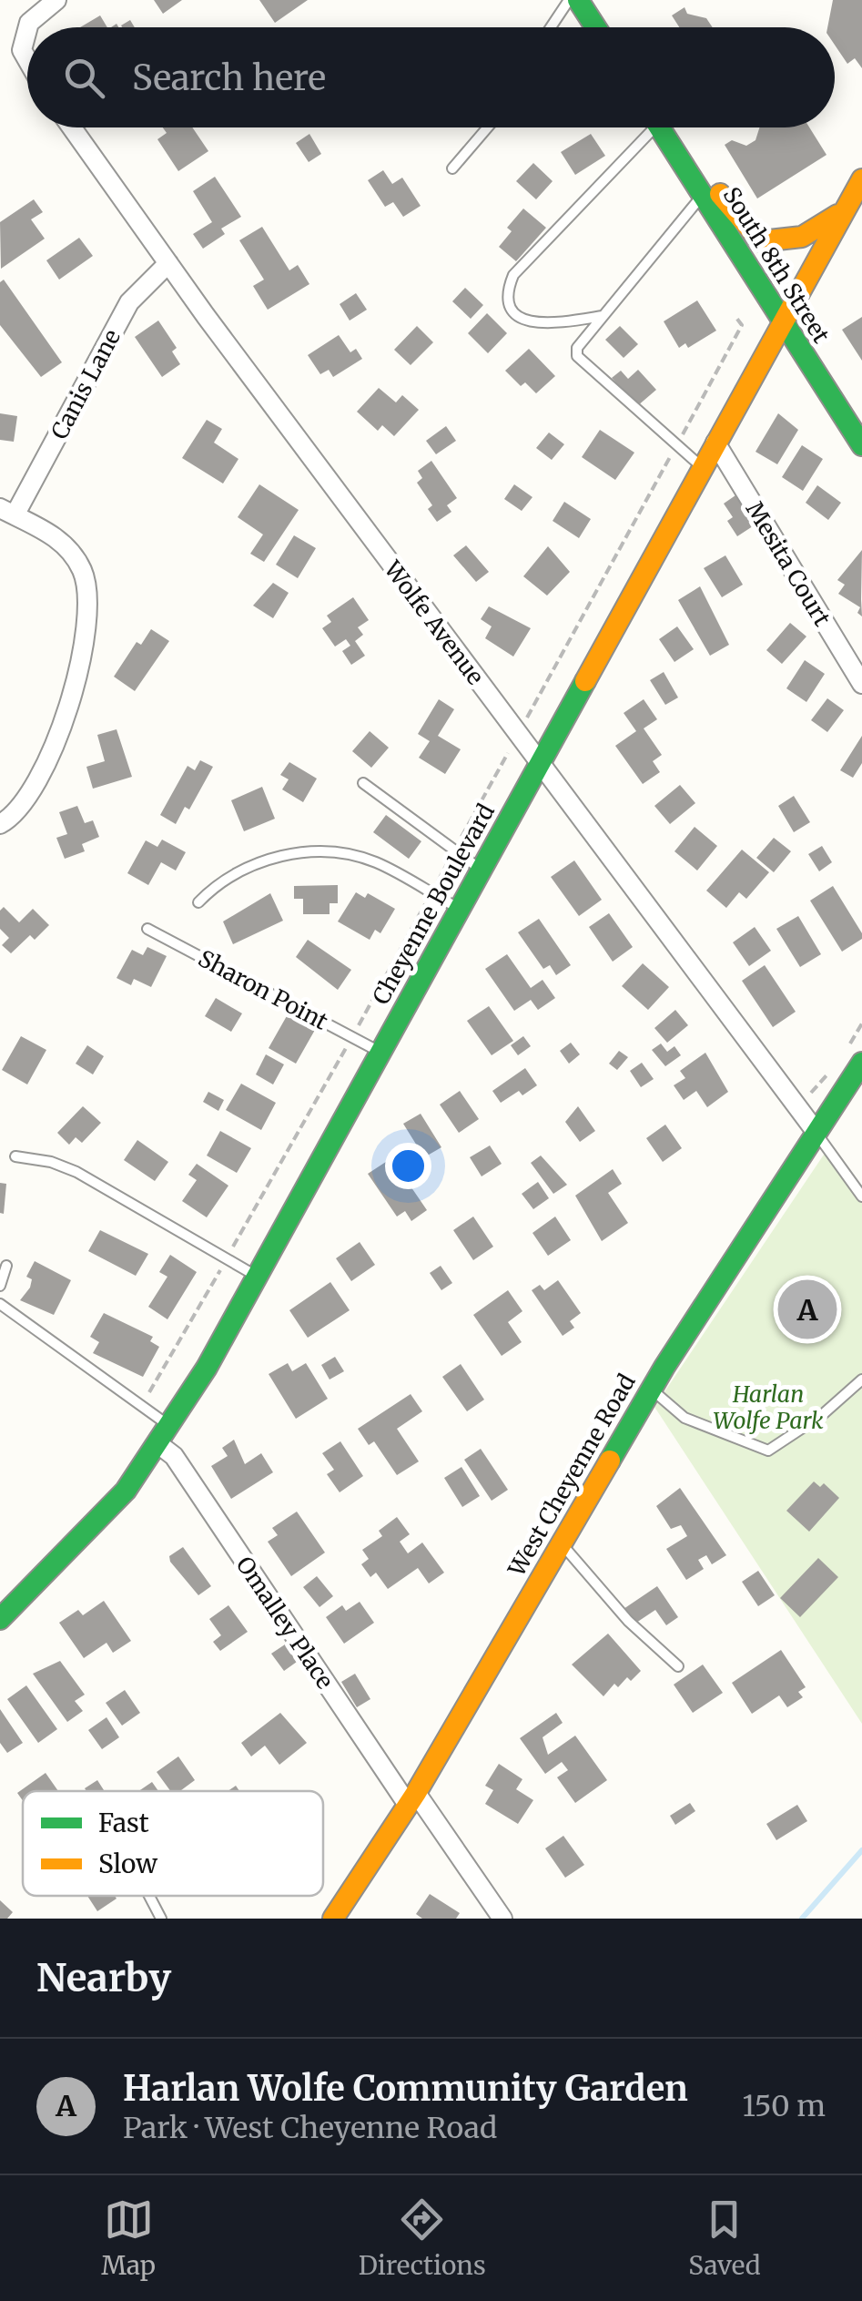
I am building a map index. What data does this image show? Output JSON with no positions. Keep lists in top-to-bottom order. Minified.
{"streets":{"main road":["South 8th Street","Cheyenne Boulevard","West Cheyenne Road"],"street":["Canis Lane","Mesita Court","Wolfe Avenue","Omalley Place"],"lane":["Sharon Point"]},"crossings":[["South 8th Street","Cheyenne Boulevard"],["Canis Lane","Wolfe Avenue"],["Mesita Court","Cheyenne Boulevard"],["Wolfe Avenue","Cheyenne Boulevard"],["Wolfe Avenue","West Cheyenne Road"],["Cheyenne Boulevard","Sharon Point"],["Cheyenne Boulevard","Omalley Place"],["West Cheyenne Road","Omalley Place"]],"parks":["Harlan Wolfe Park"],"legend":["Fast","Slow"],"page":{"search":"Search here","pins":"A","heading":"Nearby","list":[{"mark":"A","name":"Harlan Wolfe Community Garden","note":"Park · West Cheyenne Road","value":"150 m"}],"nav":["Map","Directions","Saved"]}}
